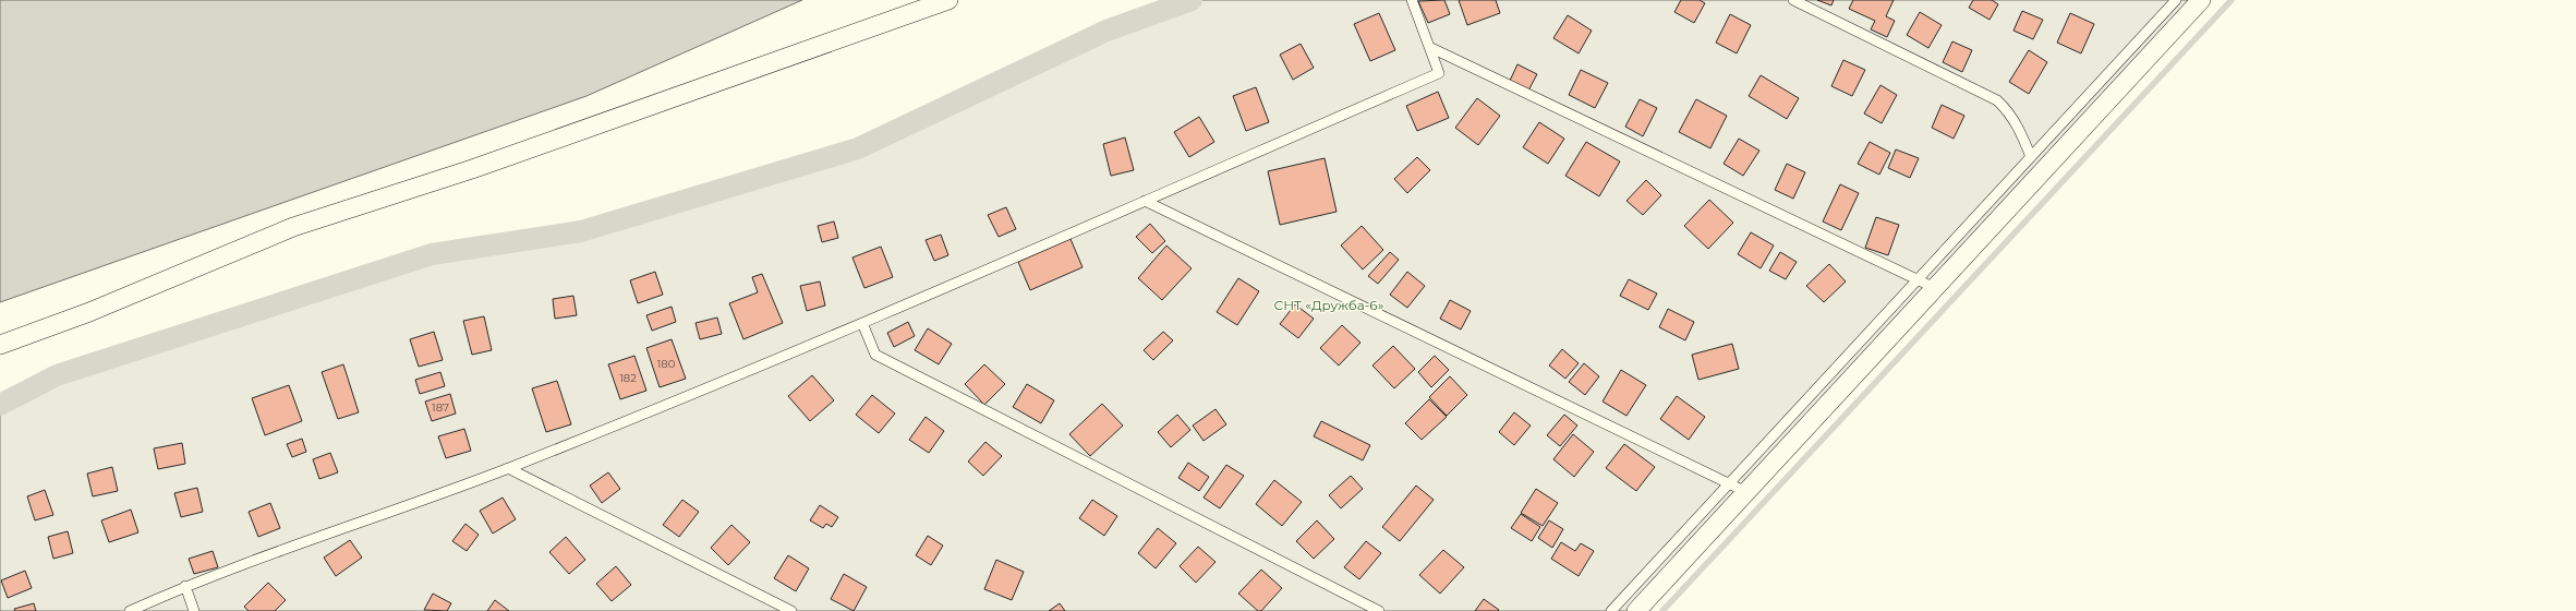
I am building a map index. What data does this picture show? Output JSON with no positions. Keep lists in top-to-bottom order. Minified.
{"parks":["СНТ «Дружба-6»"],"house_numbers":["180","182","187"]}
